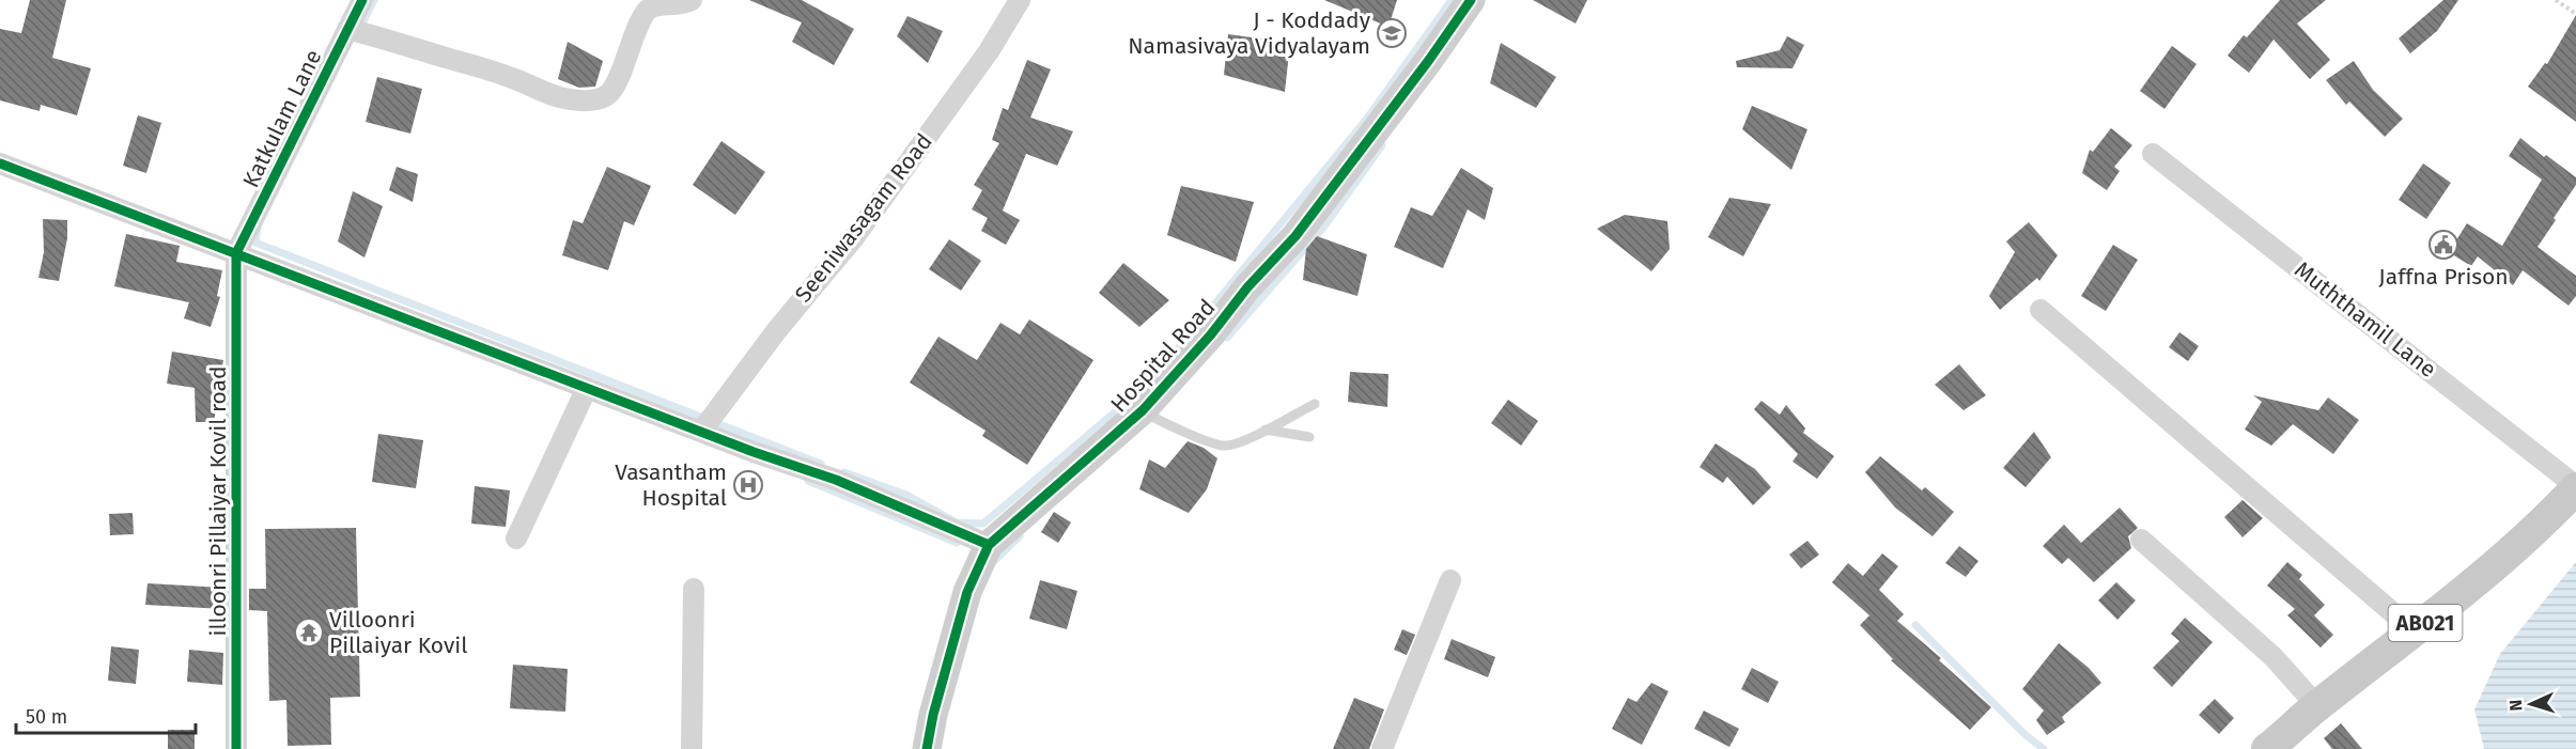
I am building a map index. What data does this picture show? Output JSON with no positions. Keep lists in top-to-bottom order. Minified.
{"streets":{"main road":["AB021"],"street":["Katkulam Lane","Seeniwasagam Road","Muththamil Lane","Hospital Road","illoonri Pillaiyar Kovil road"]},"crossings":[["Katkulam Lane","illoonri Pillaiyar Kovil road"],["Muththamil Lane","AB021"]],"places":{"school or university":["J - Koddady Namasivaya Vidyalayam"],"public building":["Jaffna Prison"],"hospital":["Vasantham Hospital"],"temple":["Villoonri Pillaiyar Kovil"]},"scale_bar":"50 m","north":"left"}
